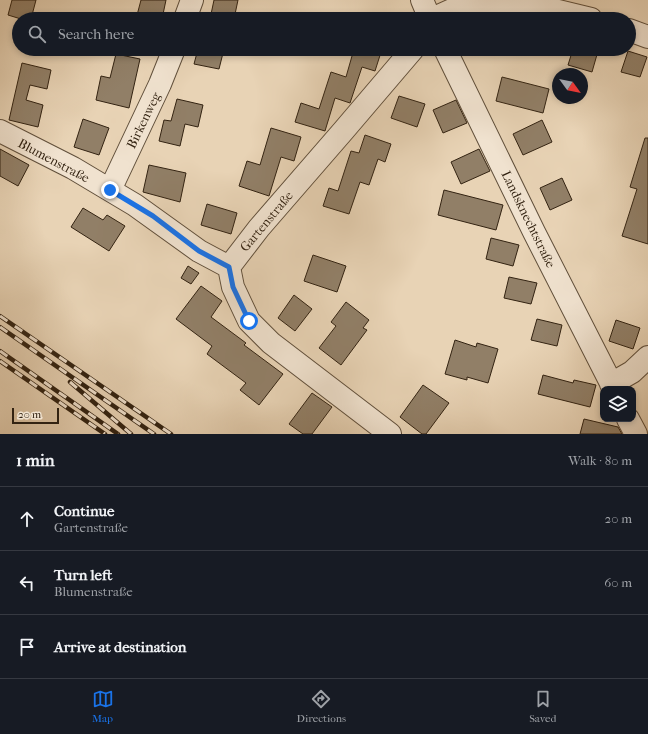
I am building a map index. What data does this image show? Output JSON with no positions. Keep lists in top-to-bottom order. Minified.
{"streets":{"street":["Birkenweg","Blumenstraße","Landsknechtstraße","Gartenstraße"]},"crossings":[["Birkenweg","Blumenstraße"],["Blumenstraße","Gartenstraße"]],"scale_bar":"20 m","north":"bottom right","page":{"search":"Search here","scale":"20 m","heading":["1 min","Walk · 80 m"],"list":[["Continue","Gartenstraße","20 m"],["Turn left","Blumenstraße","60 m"],"Arrive at destination"],"nav":["Map","Directions","Saved"]}}
